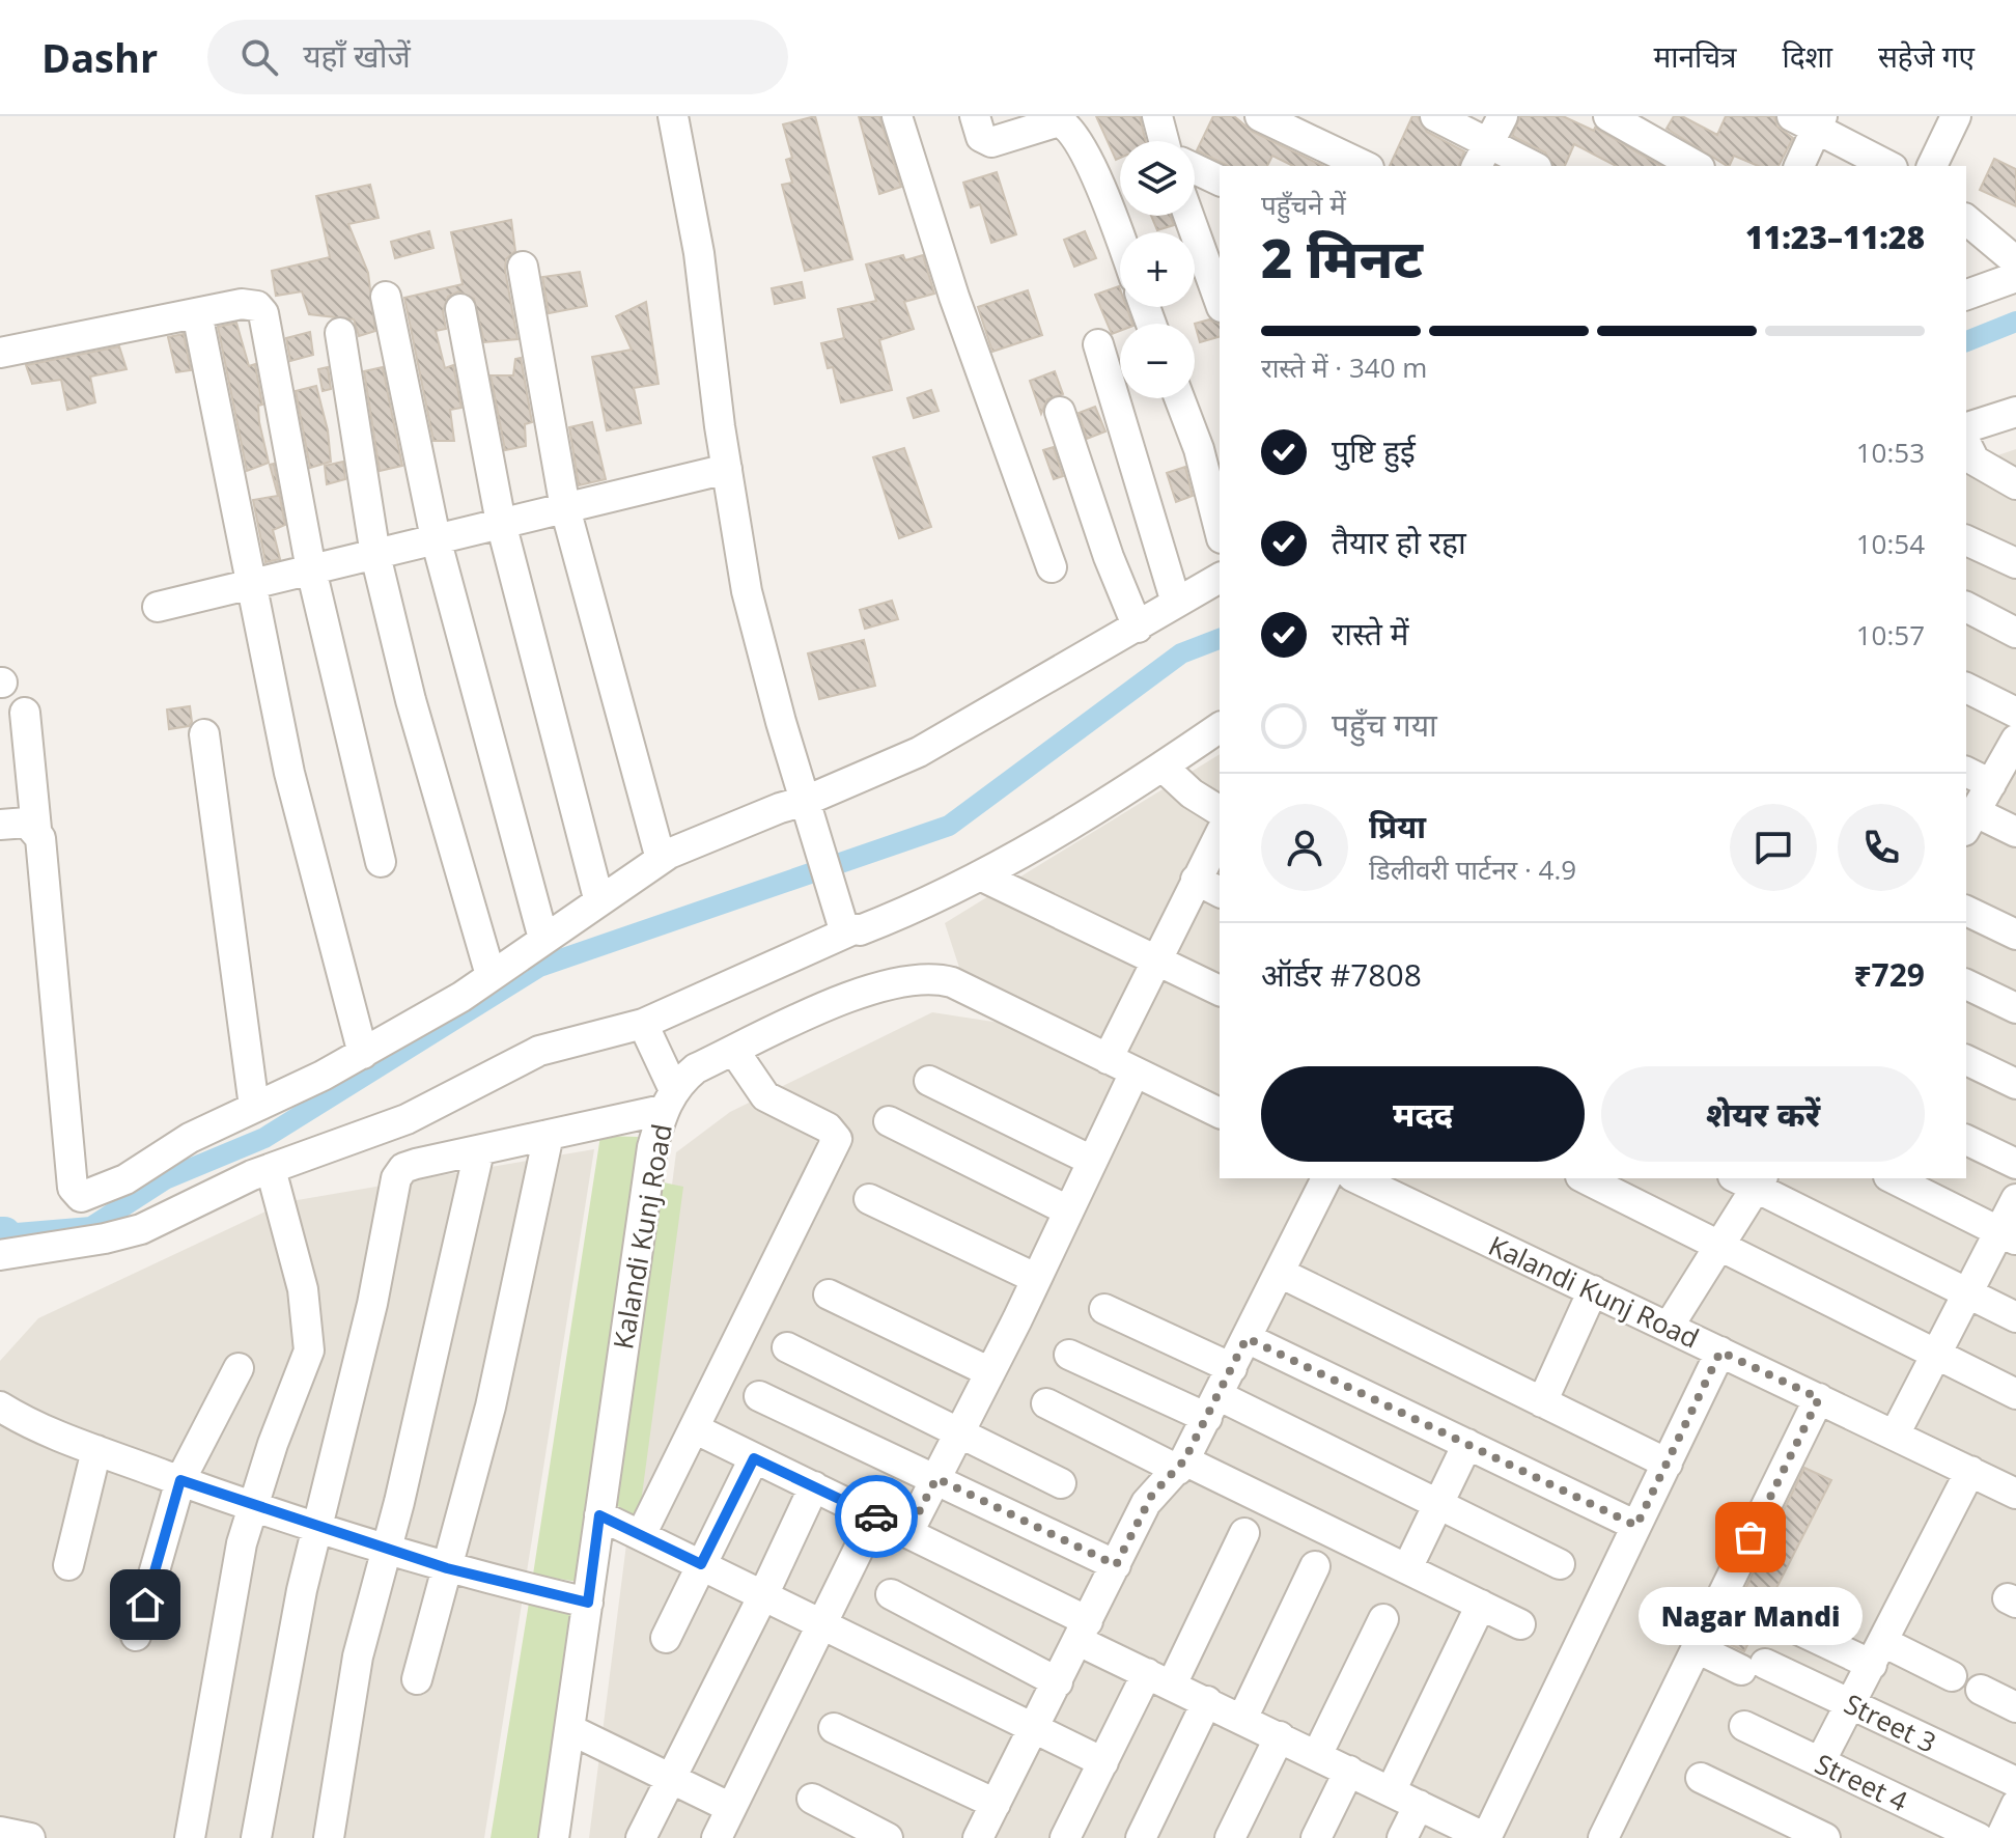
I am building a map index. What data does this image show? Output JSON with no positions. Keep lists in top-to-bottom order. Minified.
{"streets":{"street":["Kalandi Kunj Road","Street 3","Street 4"]},"places":["Nagar Mandi"],"page":{"header":"Dashr","search":"यहाँ खोजें","nav":["मानचित्र","दिशा","सहेजे गए"],"map_buttons":["+","−"],"heading":["2 मिनट","पहुँचने में","11:23–11:28"],"panel":["प्रिया","डिलीवरी पार्टनर · 4.9","ऑर्डर #7808","₹729"],"bar":"रास्ते में · 340 m","list":[["पुष्टि हुई","10:53"],["तैयार हो रहा","10:54"],["रास्ते में","10:57"],"पहुँच गया"],"buttons":["मदद","शेयर करें"],"bubble":"Nagar Mandi"}}
